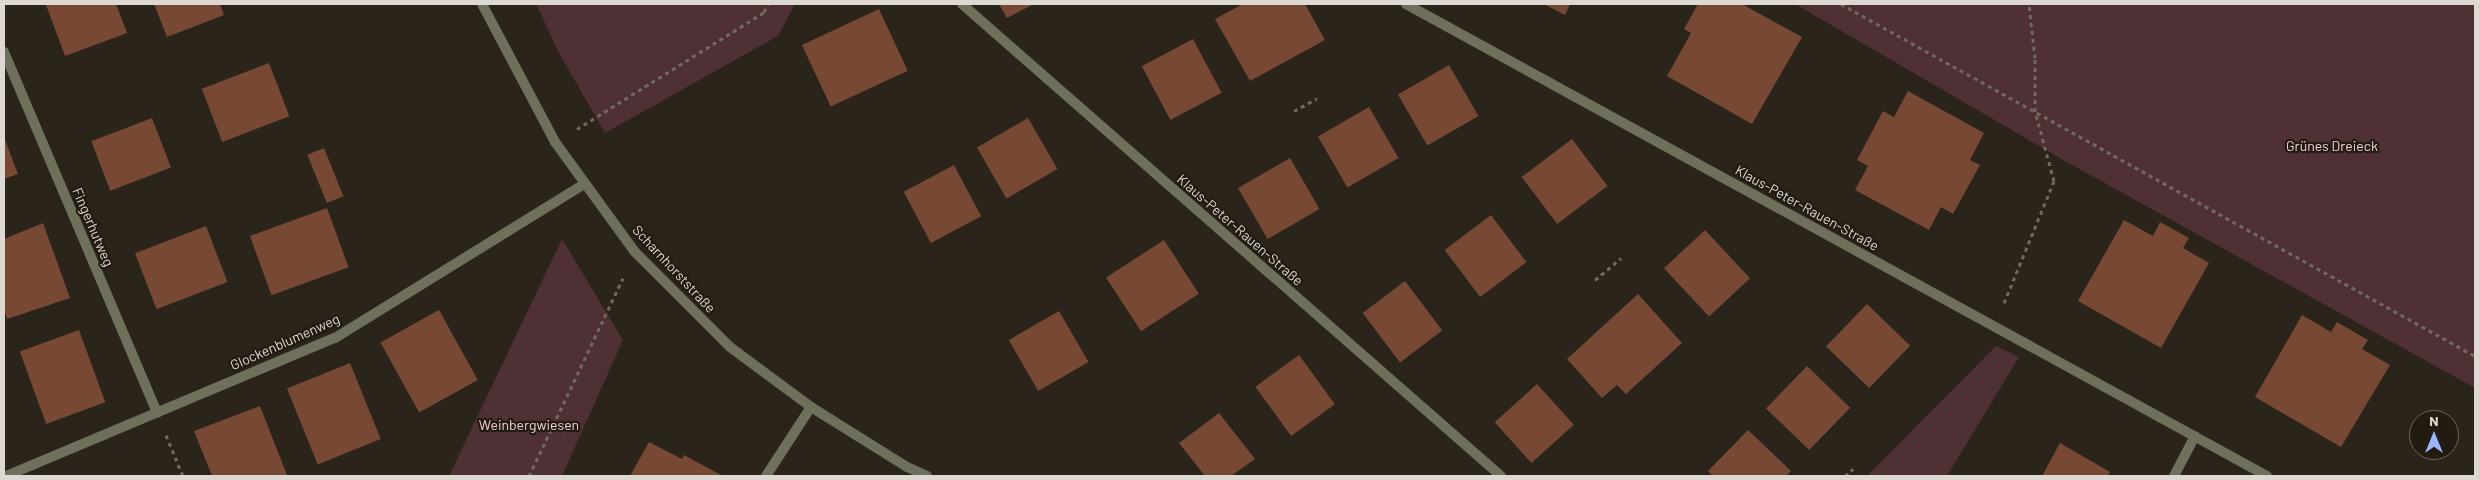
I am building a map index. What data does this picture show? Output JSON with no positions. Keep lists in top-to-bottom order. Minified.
{"streets":{"street":["Klaus-Peter-Rauen-Straße","Fingerhutweg","Scharnhorststraße","Glockenblumenweg"]},"crossings":[["Fingerhutweg","Glockenblumenweg"],["Scharnhorststraße","Glockenblumenweg"]],"parks":["Grünes Dreieck","Weinbergwiesen"],"north":"top"}
